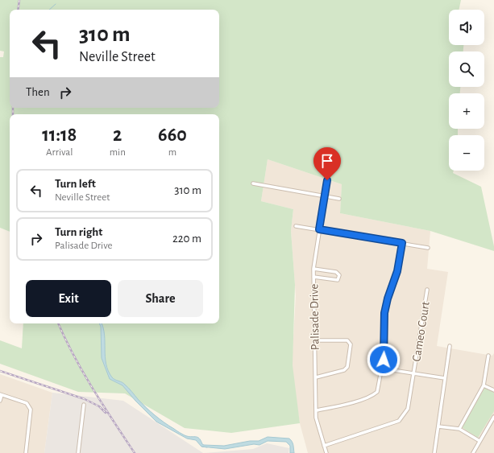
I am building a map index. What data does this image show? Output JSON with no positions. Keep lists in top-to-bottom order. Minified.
{"streets":{"street":["Palisade Drive","Cameo Court"]},"crossings":[["Palisade Drive","Cameo Court"]],"page":{"map_buttons":["+","−"],"turn":["310 m","Neville Street"],"then":"Then","eta":["11:18","Arrival","2","min","660","m"],"list":[{"name":"Turn left","note":"Neville Street","value":"310 m"},{"name":"Turn right","note":"Palisade Drive","value":"220 m"}],"buttons":["Exit","Share"]}}
